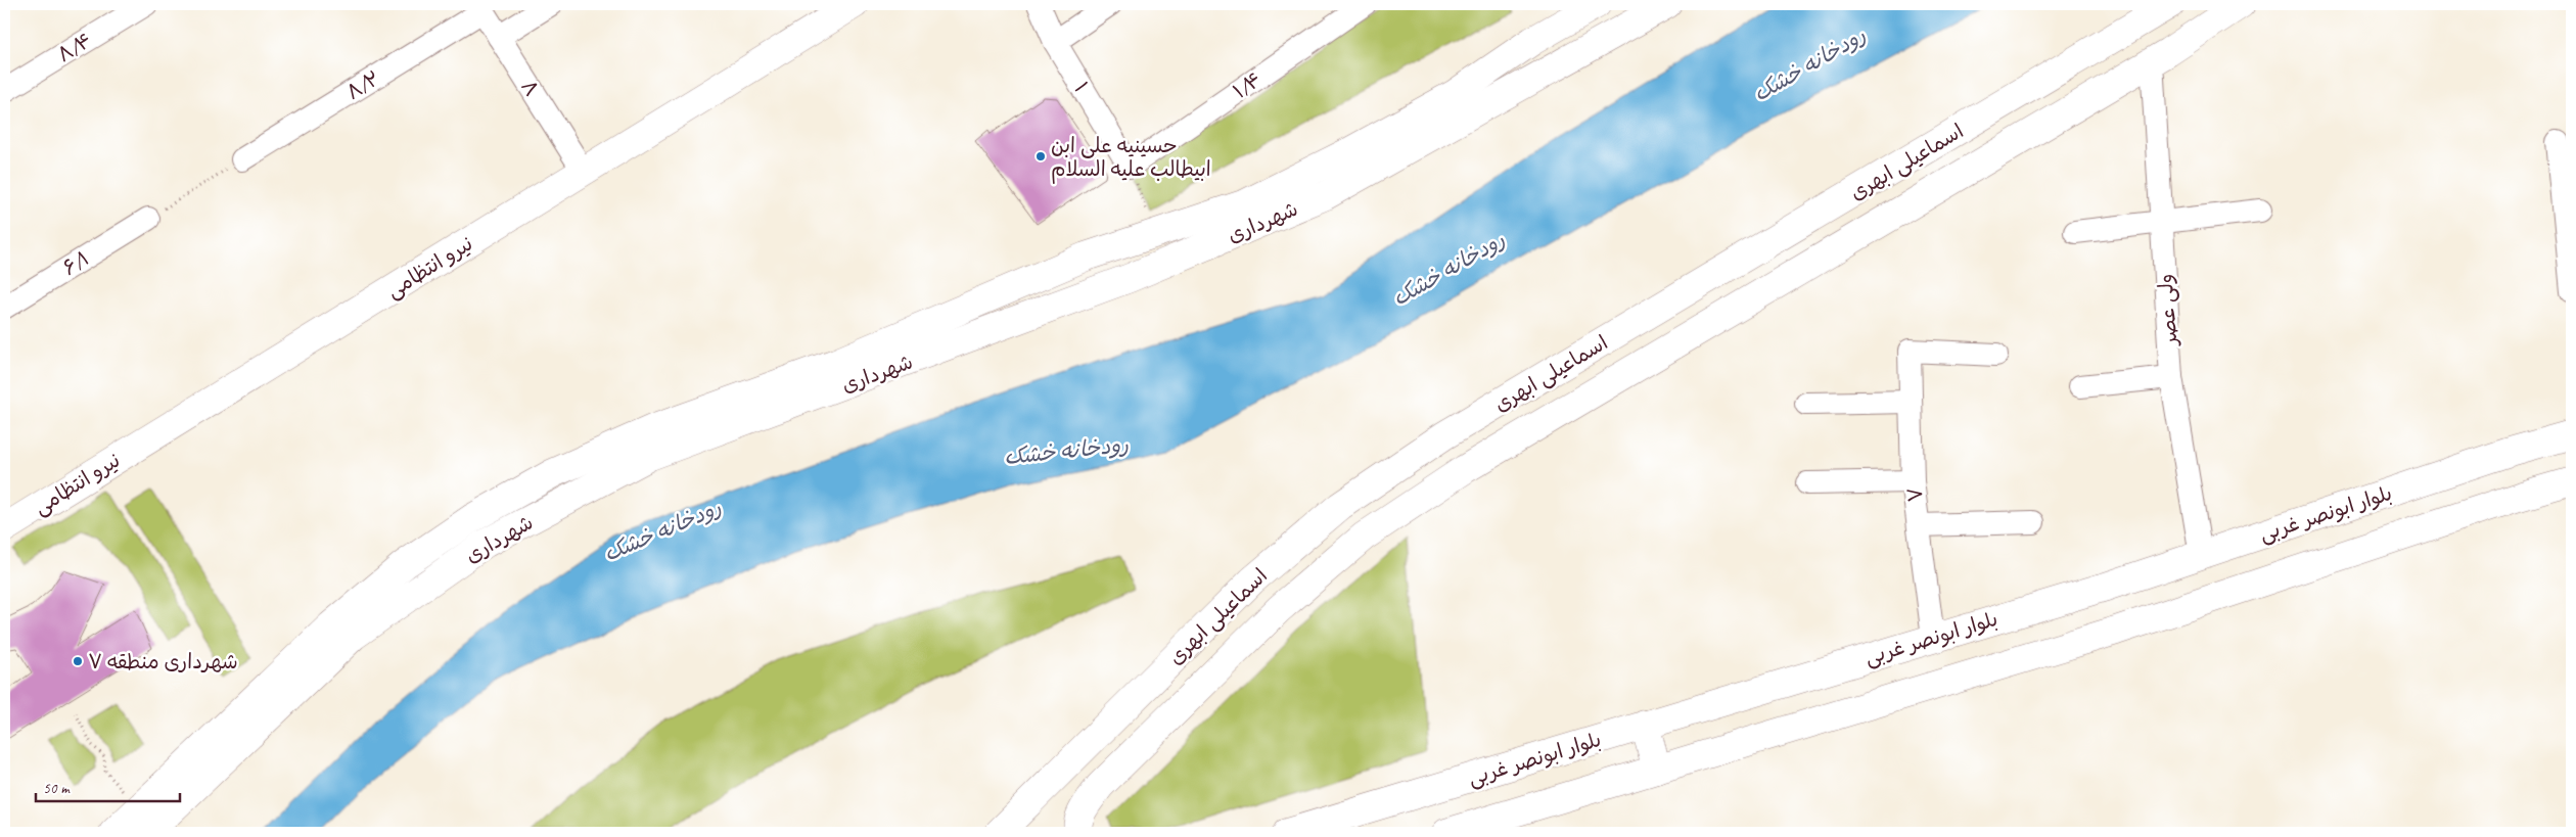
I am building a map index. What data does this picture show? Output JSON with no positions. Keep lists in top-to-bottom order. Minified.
{"streets":{"main road":["اسماعیلی ابهری","شهرداری","نیرو انتظامی","بلوار ابونصر غربی"],"street":["۸/۴","۸/۲","۱/۴","۱","۸","۶/۱","ولی عصر","۷"]},"crossings":[["۸/۲","۸"],["۱/۴","۱"],["۸","نیرو انتظامی"],["اسماعیلی ابهری","ولی عصر"],["ولی عصر","بلوار ابونصر غربی"],["۷","بلوار ابونصر غربی"]],"water":["رودخانه خشک"],"places":["حسینیه علی ابن ابیطالب علیه السلام","شهرداری منطقه ۷"],"scale_bar":"50 m"}
